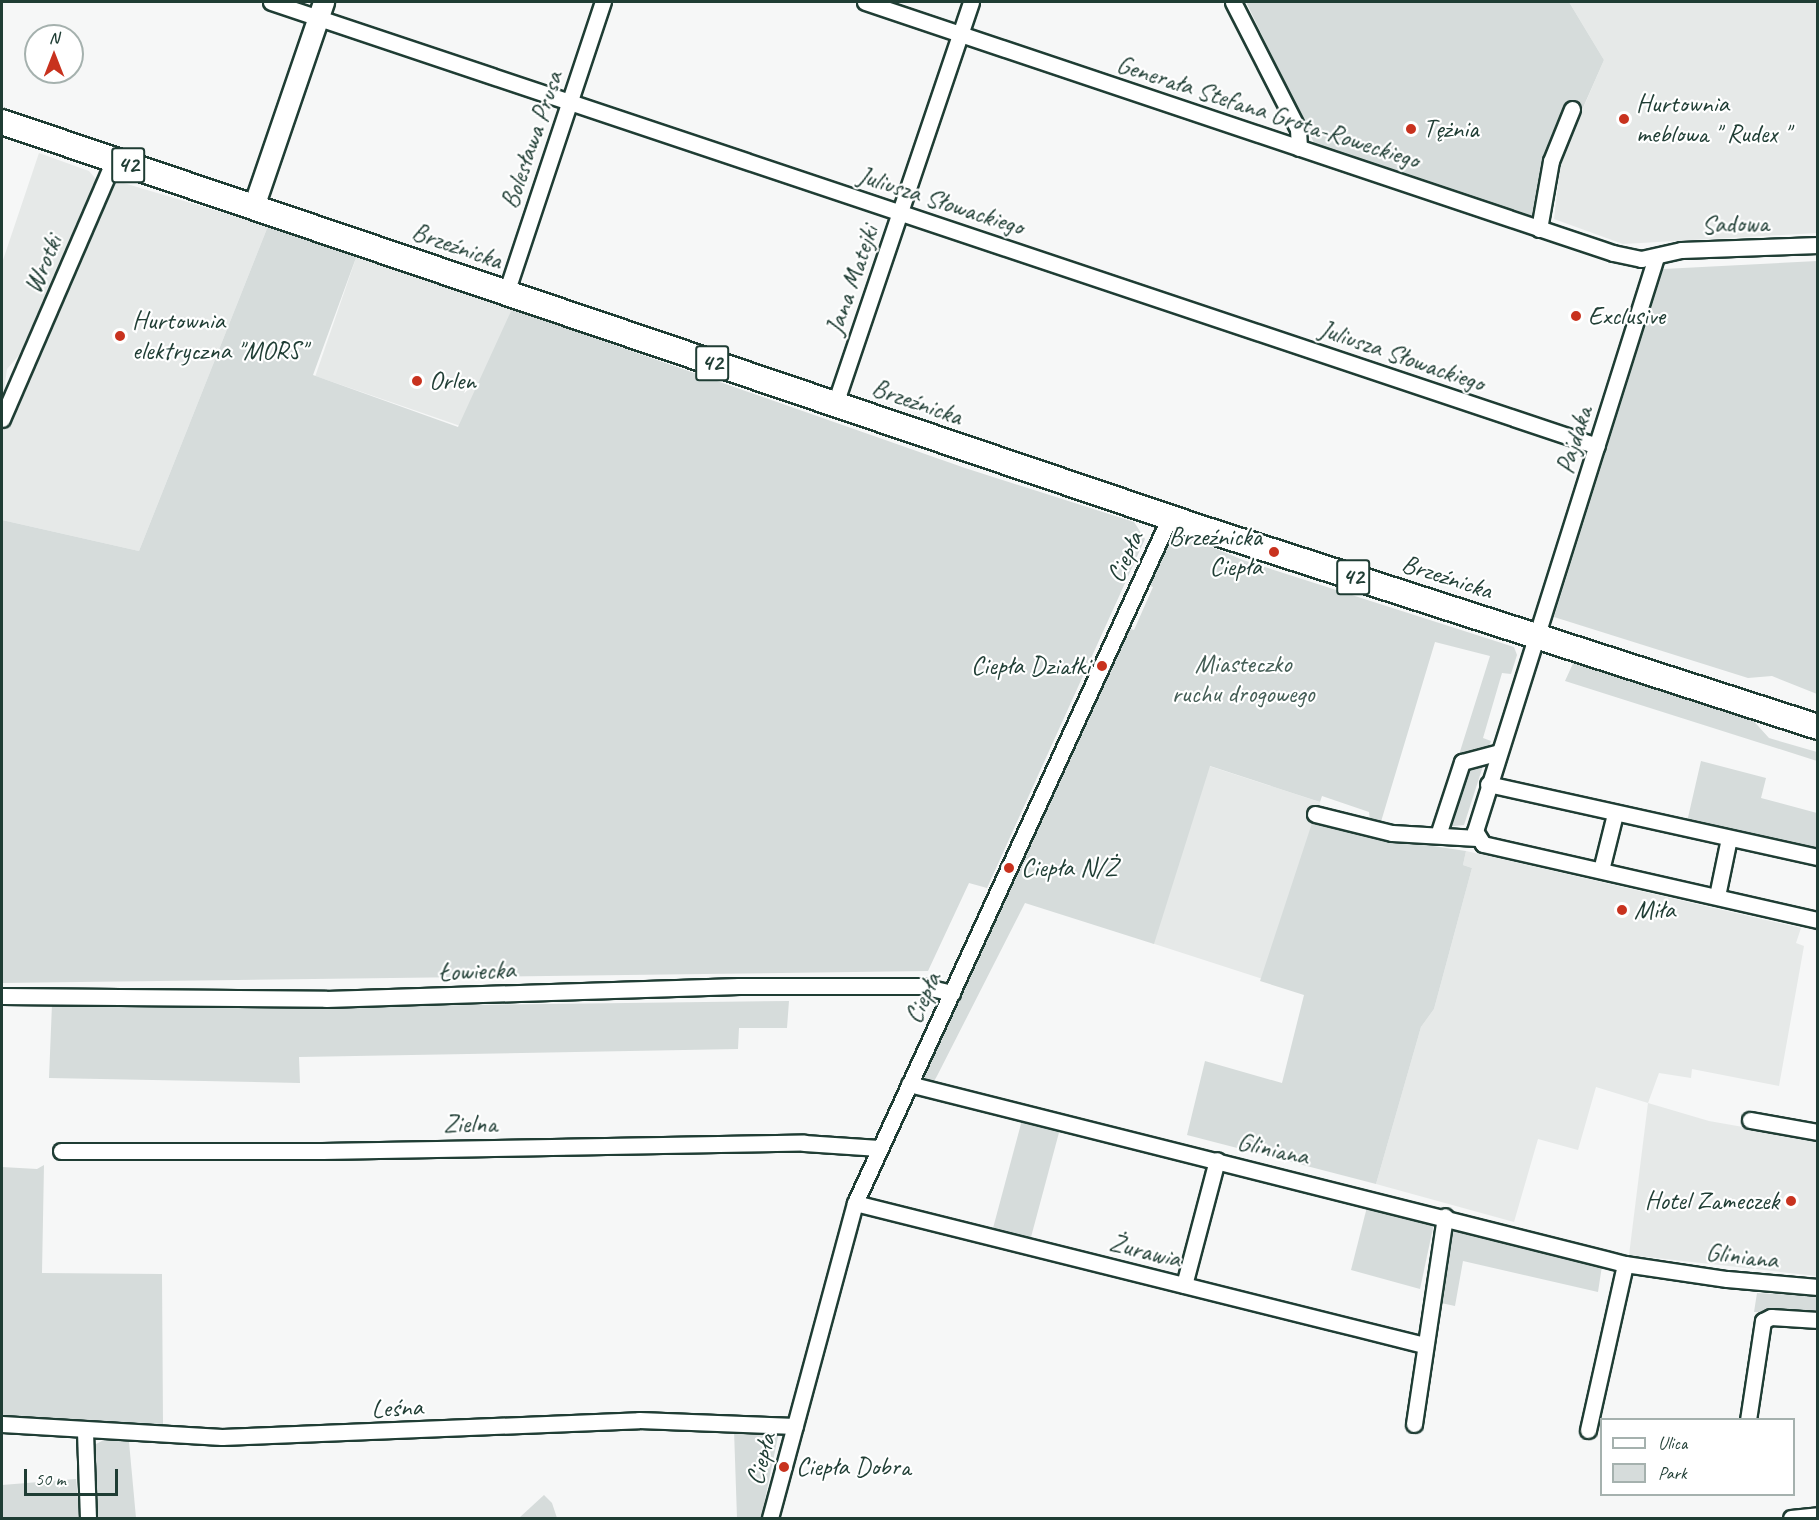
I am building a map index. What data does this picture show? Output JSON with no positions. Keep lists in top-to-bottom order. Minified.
{"streets":{"main road":["42","Brzeźnicka"],"street":["Generała Stefana Grota-Roweckiego","Bolesława Prusa","Juliusza Słowackiego","Sadowa","Wrotki","Jana Matejki","Pajdaka","Ciepła","Łowiecka","Zielna","Gliniana","Żurawia","Leśna"]},"crossings":[["Generała Stefana Grota-Roweckiego","Sadowa"],["Generała Stefana Grota-Roweckiego","Jana Matejki"],["Generała Stefana Grota-Roweckiego","Pajdaka"],["Bolesława Prusa","Juliusza Słowackiego"],["Bolesława Prusa","Brzeźnicka"],["Juliusza Słowackiego","Jana Matejki"],["Juliusza Słowackiego","Pajdaka"],["Sadowa","Pajdaka"],["Brzeźnicka","Wrotki"],["Brzeźnicka","Jana Matejki"],["Brzeźnicka","Pajdaka"],["Brzeźnicka","Ciepła"],["Ciepła","Łowiecka"],["Ciepła","Zielna"],["Ciepła","Gliniana"],["Ciepła","Żurawia"],["Ciepła","Leśna"]],"parks":["Miasteczko ruchu drogowego"],"places":["Hurtownia meblowa \" Rudex \"","Tężnia","Exclusive","Hurtownia elektryczna \"MORS\"","Orlen","Brzeźnicka Ciepła","Ciepła Działki","Ciepła N/Ż","Miła","Hotel Zameczek","Ciepła Dobra"],"legend":["Ulica","Park"],"scale_bar":"50 m","north":"top"}
